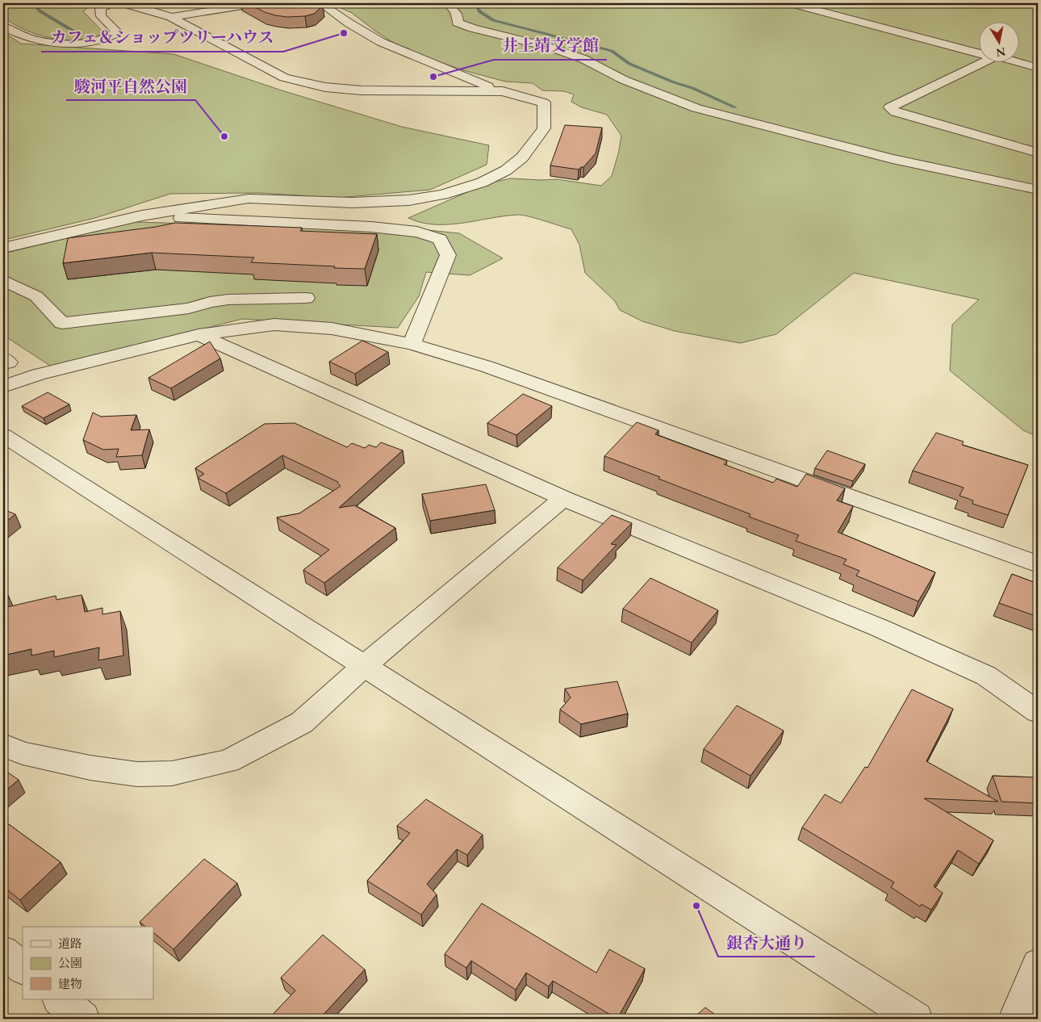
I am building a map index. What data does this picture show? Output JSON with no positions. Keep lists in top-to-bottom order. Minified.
{"places":["カフェ＆ショップツリーハウス","井上靖文学館","駿河平自然公園","銀杏大通り"],"legend":["道路","公園","建物"],"north":"bottom"}
